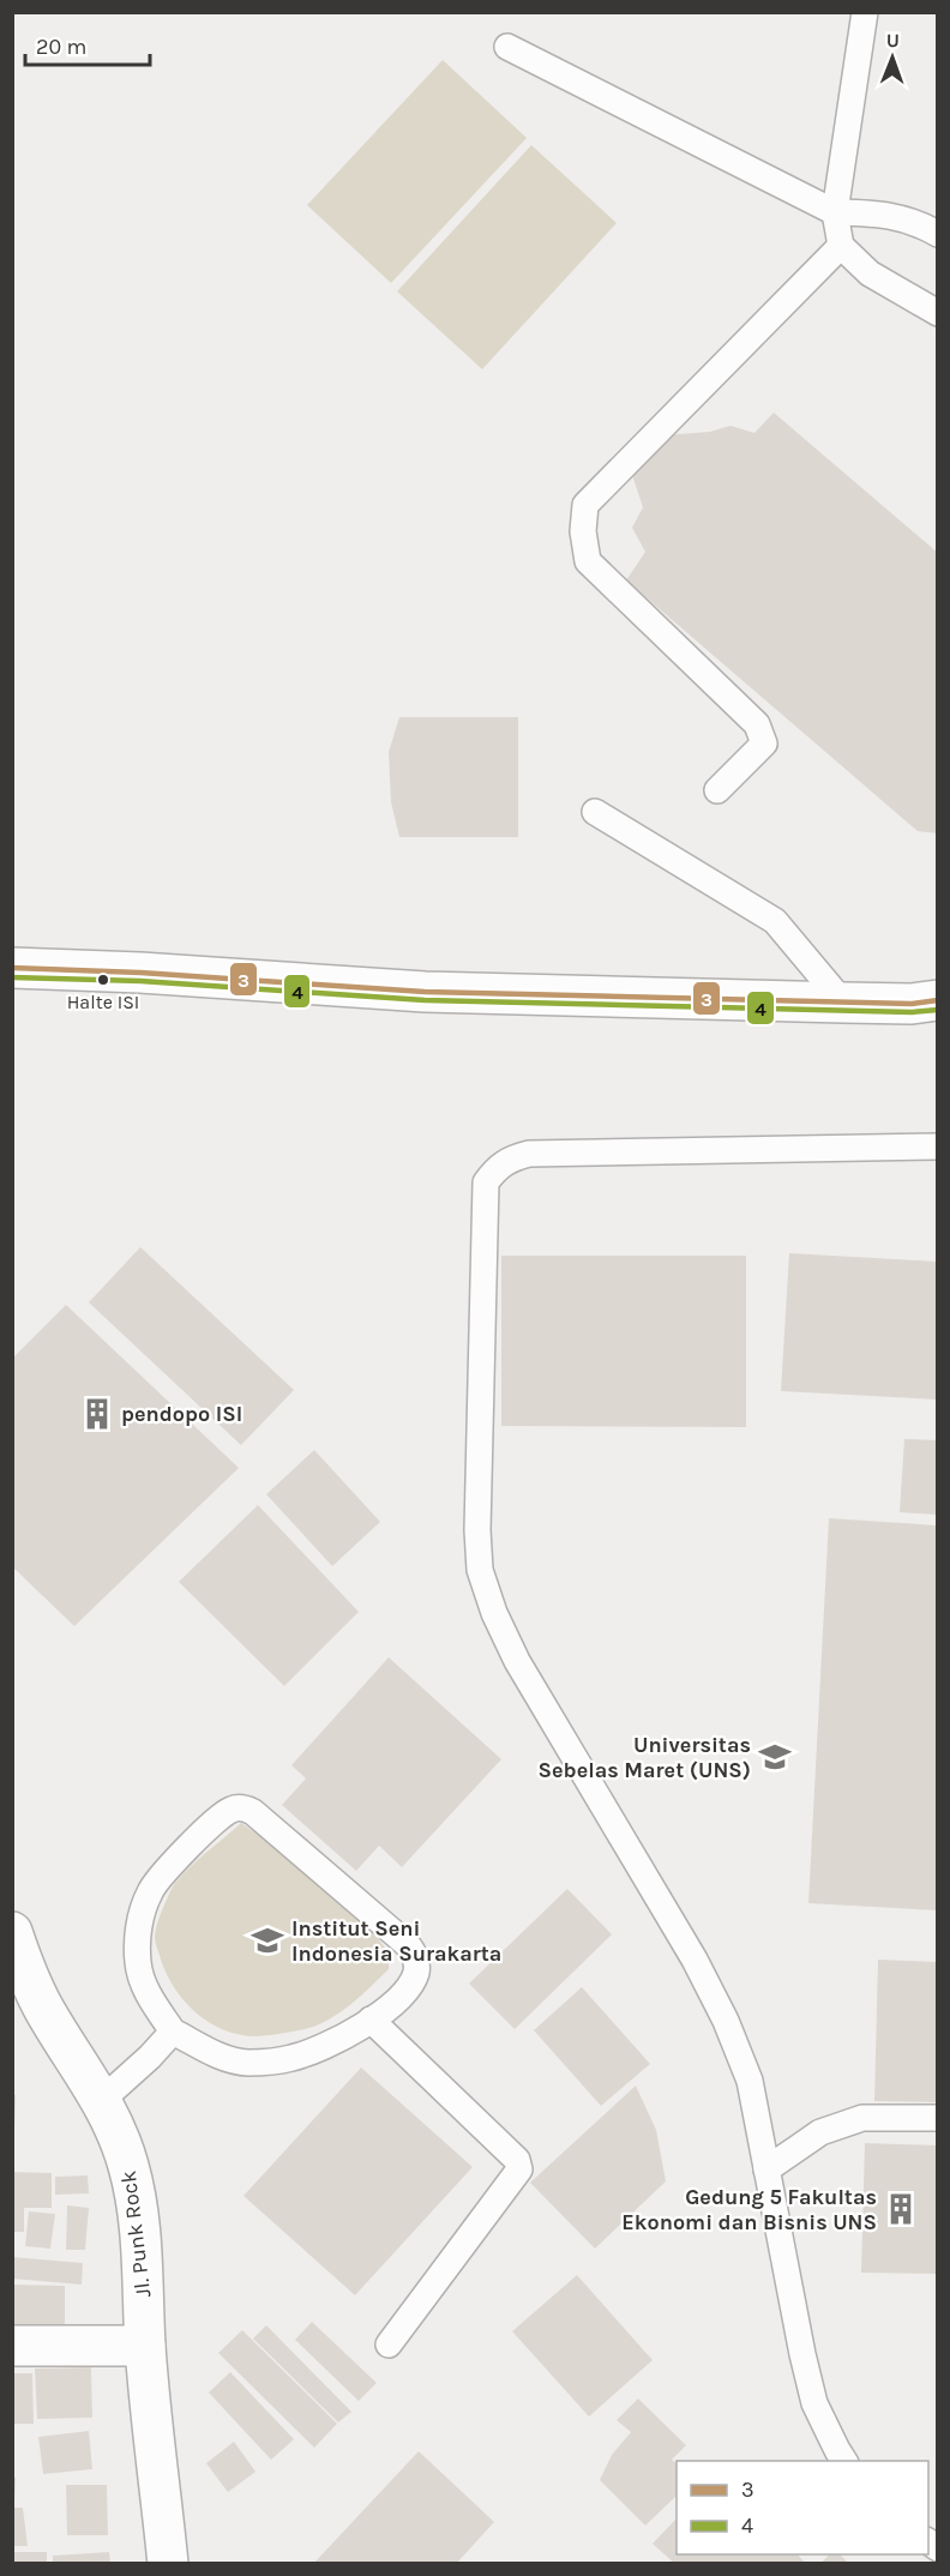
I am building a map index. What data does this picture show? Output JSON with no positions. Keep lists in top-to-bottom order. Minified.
{"streets":{"main road":["Jl. Punk Rock"]},"places":{"other":["Halte ISI"],"building":["pendopo ISI","Gedung 5 Fakultas Ekonomi dan Bisnis UNS"],"school or university":["Universitas Sebelas Maret (UNS)","Institut Seni Indonesia Surakarta"]},"lines":["transit line 3","transit line 4"],"legend":["3","4"],"scale_bar":"20 m","north":"top"}
